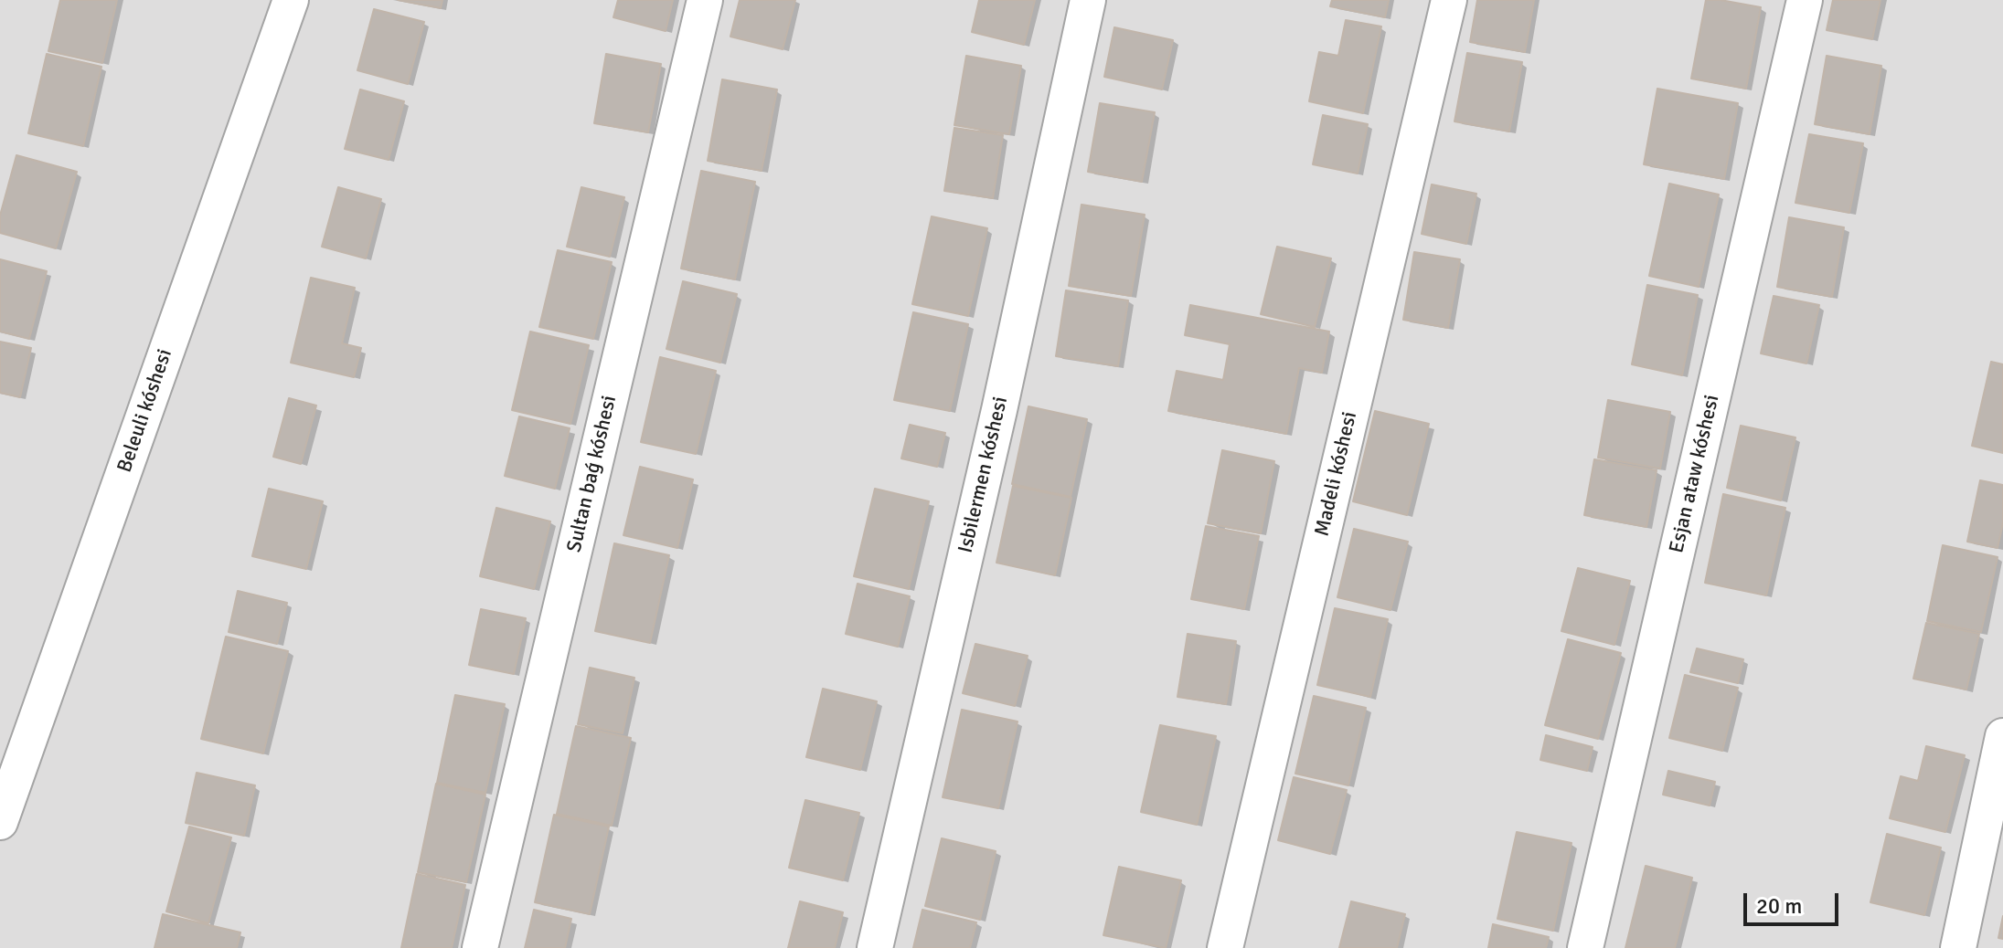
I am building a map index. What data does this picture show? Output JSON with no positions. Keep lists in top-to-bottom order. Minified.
{"streets":{"street":["Beleuli kóshesi","Sultan baǵ kóshesi","Madeli kóshesi","Esjan ataw kóshesi","Isbilermen kóshesi"]},"scale_bar":"20 m"}
